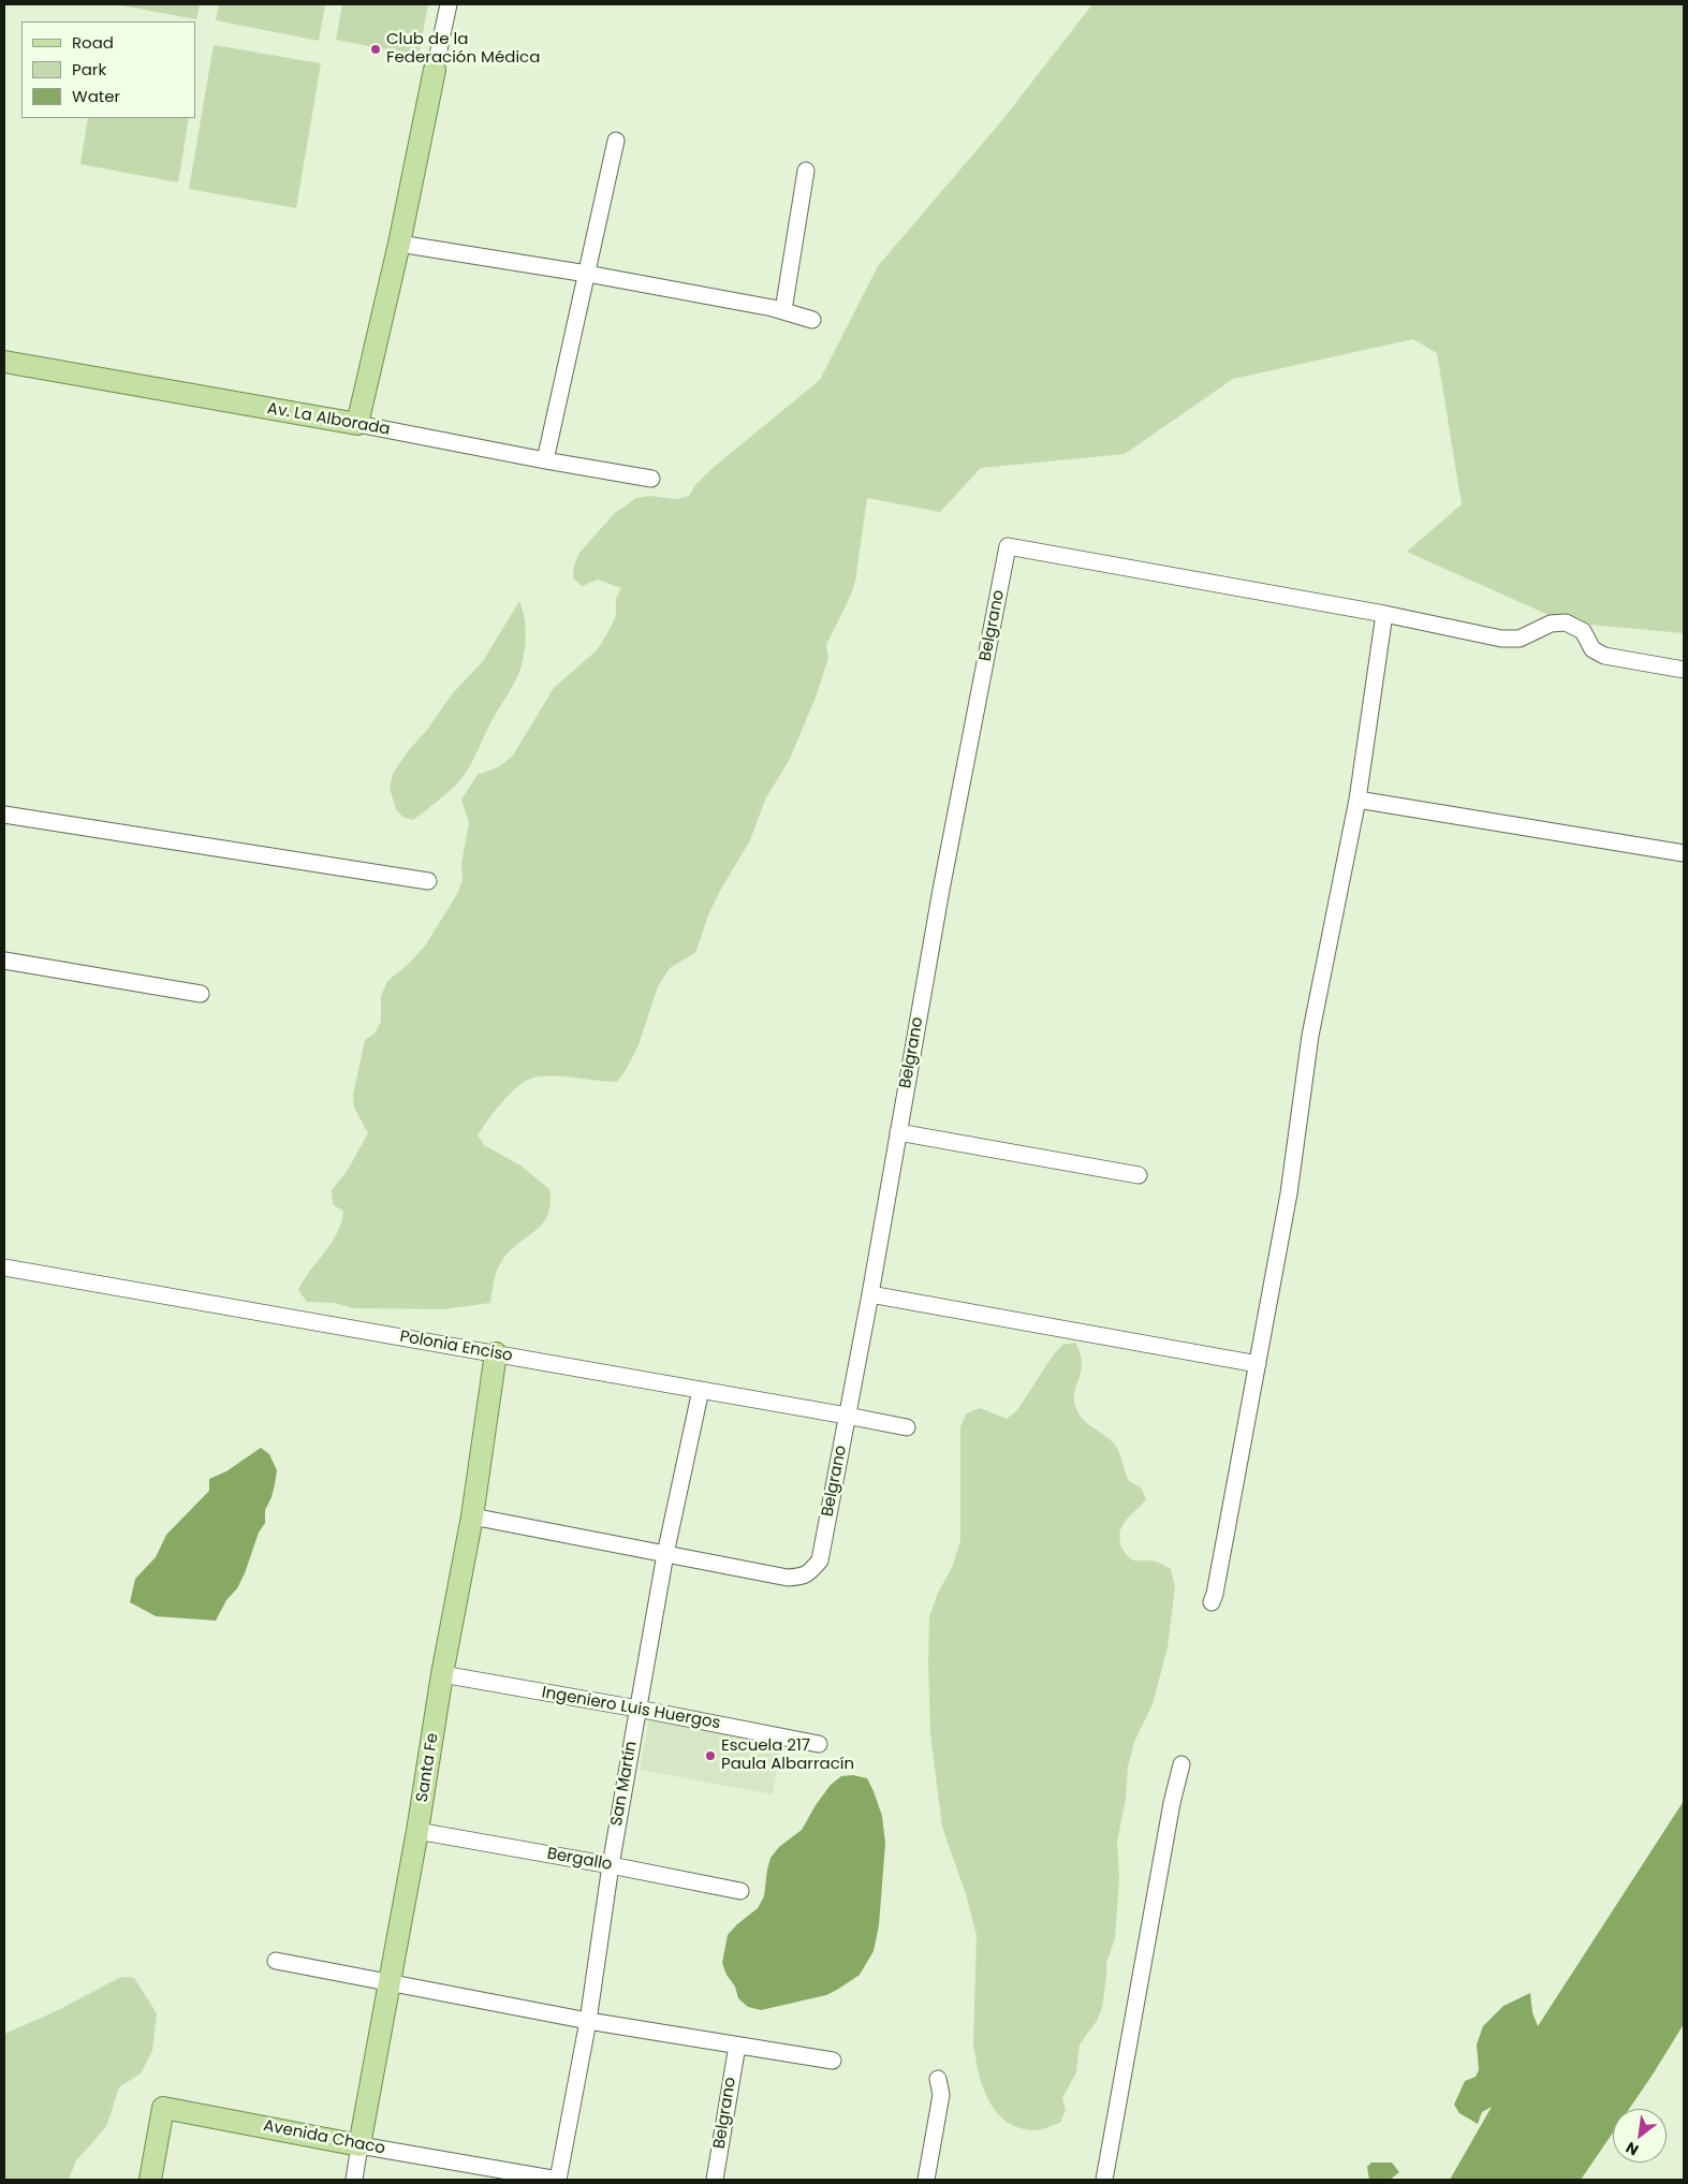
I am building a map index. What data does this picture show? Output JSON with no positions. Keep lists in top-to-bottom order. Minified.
{"streets":{"main road":["Av. La Alborada","Santa Fe","Avenida Chaco"],"street":["Belgrano","Polonia Enciso","Ingeniero Luis Huergos","San Martín","Bergallo"]},"crossings":[["Belgrano","Polonia Enciso"],["Belgrano","San Martín"],["Polonia Enciso","Santa Fe"],["Polonia Enciso","San Martín"],["Ingeniero Luis Huergos","Santa Fe"],["Ingeniero Luis Huergos","San Martín"],["Santa Fe","Bergallo"],["Santa Fe","Avenida Chaco"],["San Martín","Bergallo"],["San Martín","Avenida Chaco"]],"places":["Club de la Federación Médica","Escuela 217 Paula Albarracín"],"legend":["Road","Park","Water"],"north":"bottom left"}
